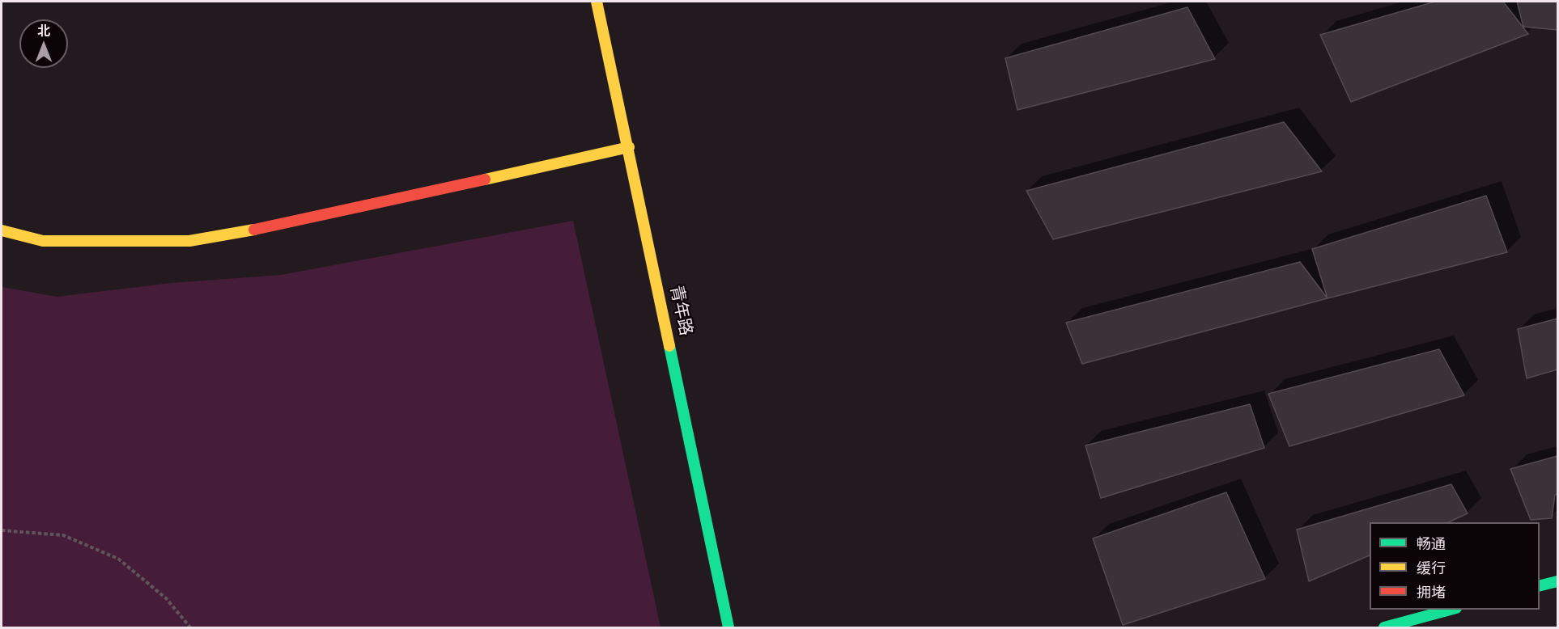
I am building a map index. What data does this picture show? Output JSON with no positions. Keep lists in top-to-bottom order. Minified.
{"streets":{"street":["青年路"]},"legend":["畅通","缓行","拥堵"],"north":"top"}
